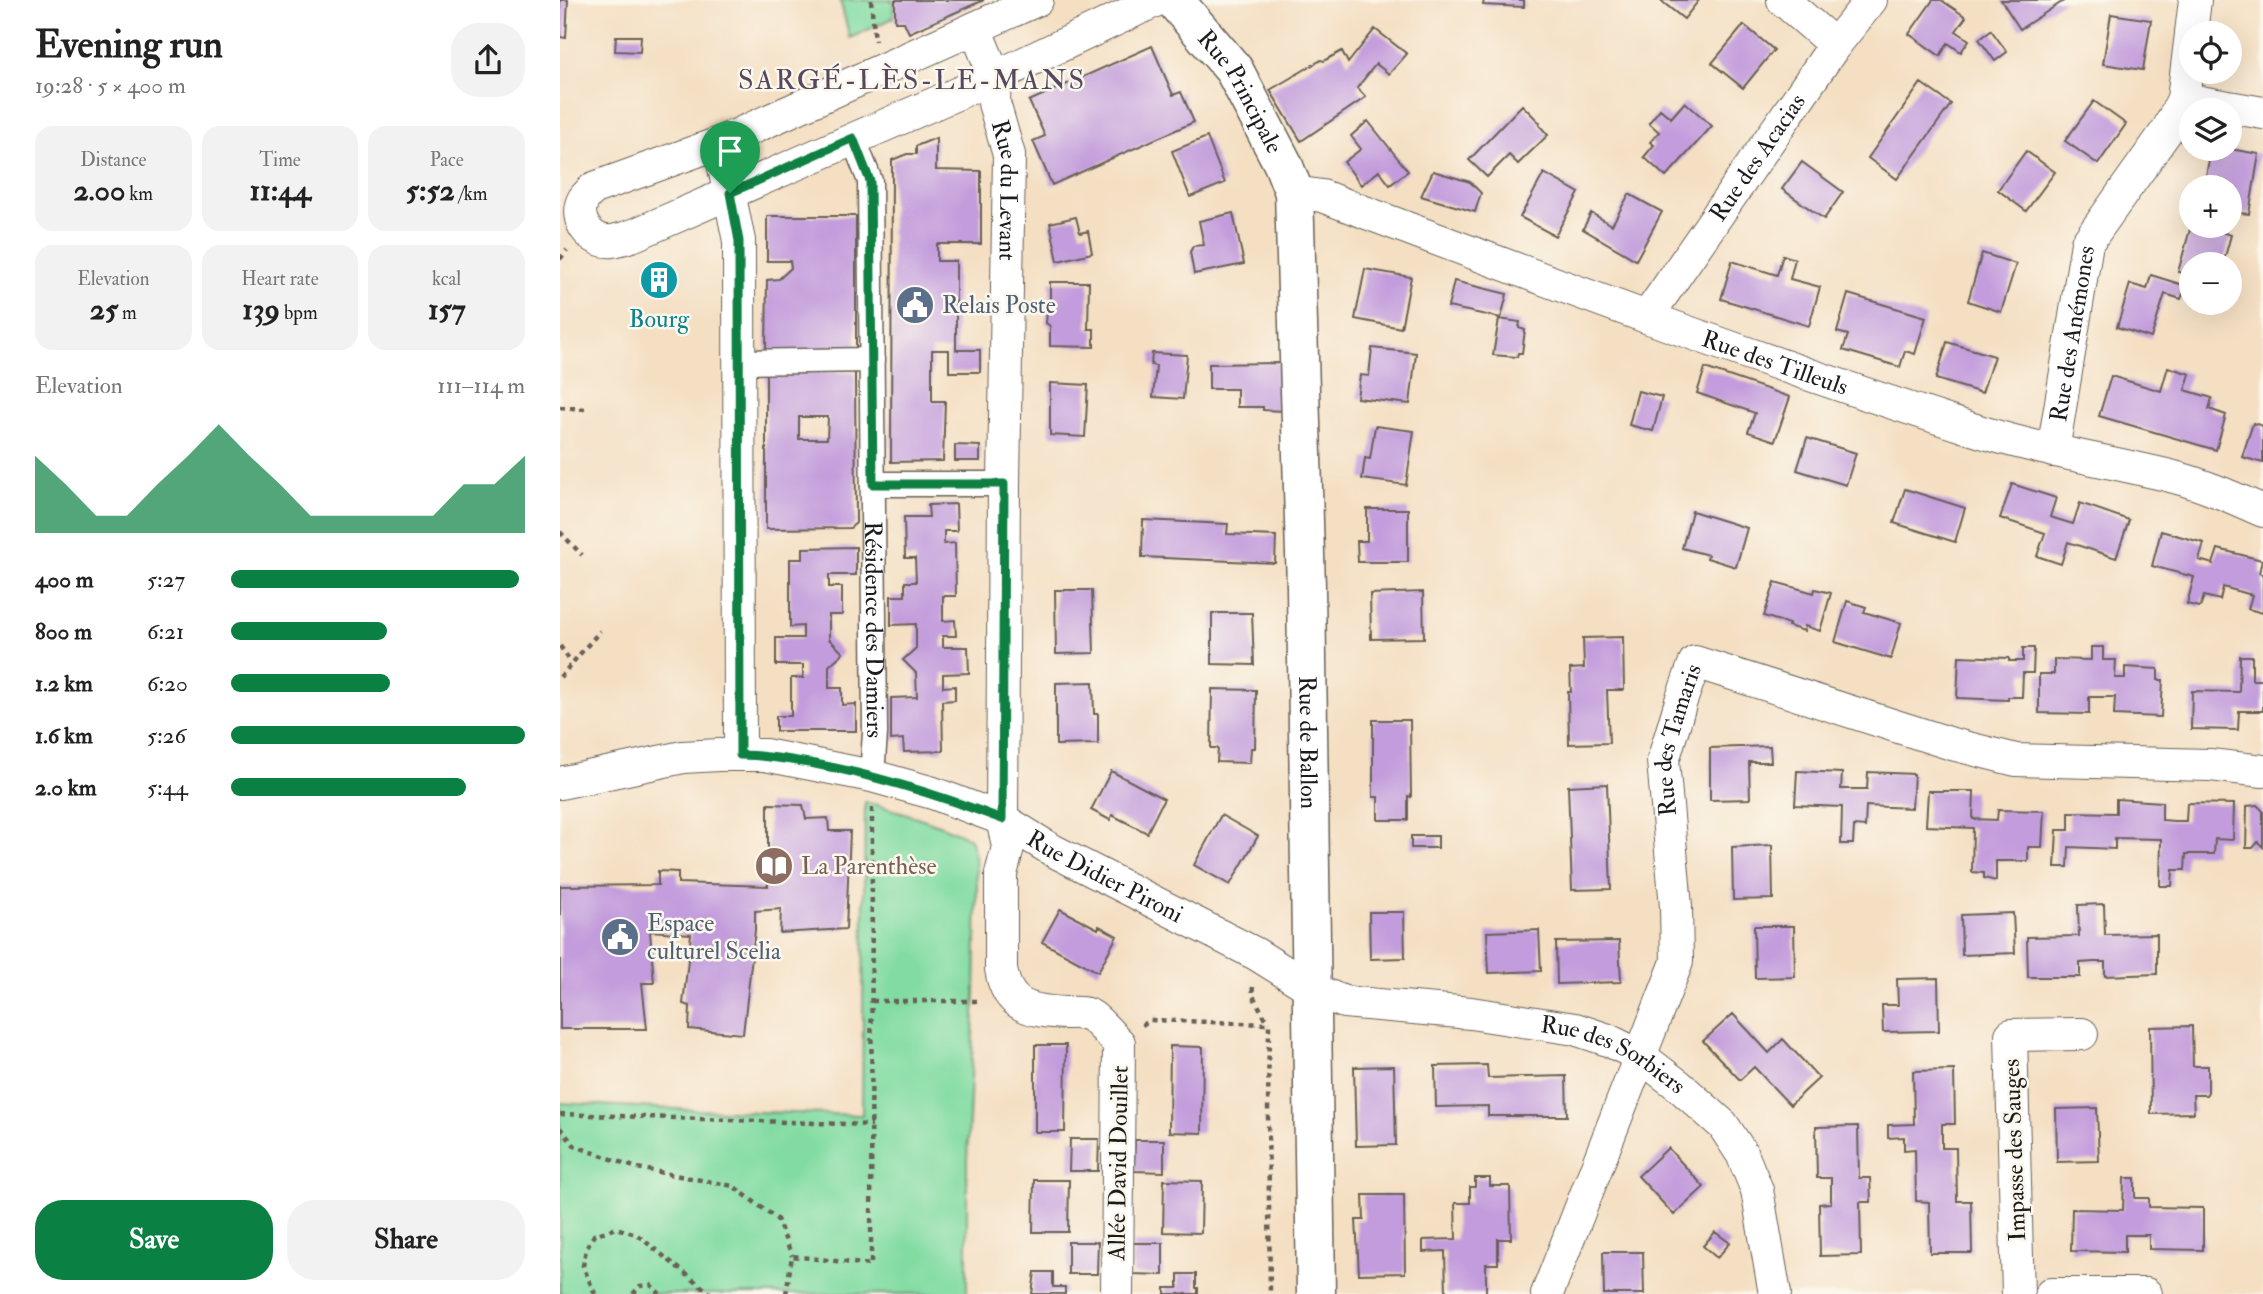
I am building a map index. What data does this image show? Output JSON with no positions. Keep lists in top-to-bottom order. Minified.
{"streets":{"street":["Rue Principale","Rue des Acacias","Rue du Levant","Rue des Anémones","Rue des Tilleuls","Résidence des Damiers","Rue de Ballon","Rue des Tamaris","Rue Didier Pironi","Rue des Sorbiers","Impasse des Sauges","Allée David Douillet"]},"crossings":[["Rue Principale","Rue des Tilleuls"],["Rue Principale","Rue de Ballon"],["Rue des Acacias","Rue des Tilleuls"],["Rue du Levant","Rue Didier Pironi"],["Rue des Anémones","Rue des Tilleuls"],["Rue des Tilleuls","Rue de Ballon"],["Résidence des Damiers","Rue Didier Pironi"],["Rue de Ballon","Rue Didier Pironi"],["Rue de Ballon","Rue des Sorbiers"],["Rue des Tamaris","Rue des Sorbiers"],["Rue Didier Pironi","Rue des Sorbiers"]],"districts":["SARGÉ-LÈS-LE-MANS"],"places":{"building":["Bourg"],"public building":["Relais Poste","Espace culturel Scelia"],"library":["La Parenthèse"]},"page":{"heading":["Evening run","19:28 · 5 × 400 m"],"map_buttons":["+","−"],"stats":[["Distance","2.00 km"],["Time","11:44"],["Pace","5:52 /km"],["Elevation","25 m"],["Heart rate","139 bpm"],["kcal","157"]],"chart":["Elevation","111–114 m"],"list":[{"name":"400 m","note":"5:27"},{"name":"800 m","note":"6:21"},{"name":"1.2 km","note":"6:20"},{"name":"1.6 km","note":"5:26"},{"name":"2.0 km","note":"5:44"}],"buttons":["Save","Share"]}}
